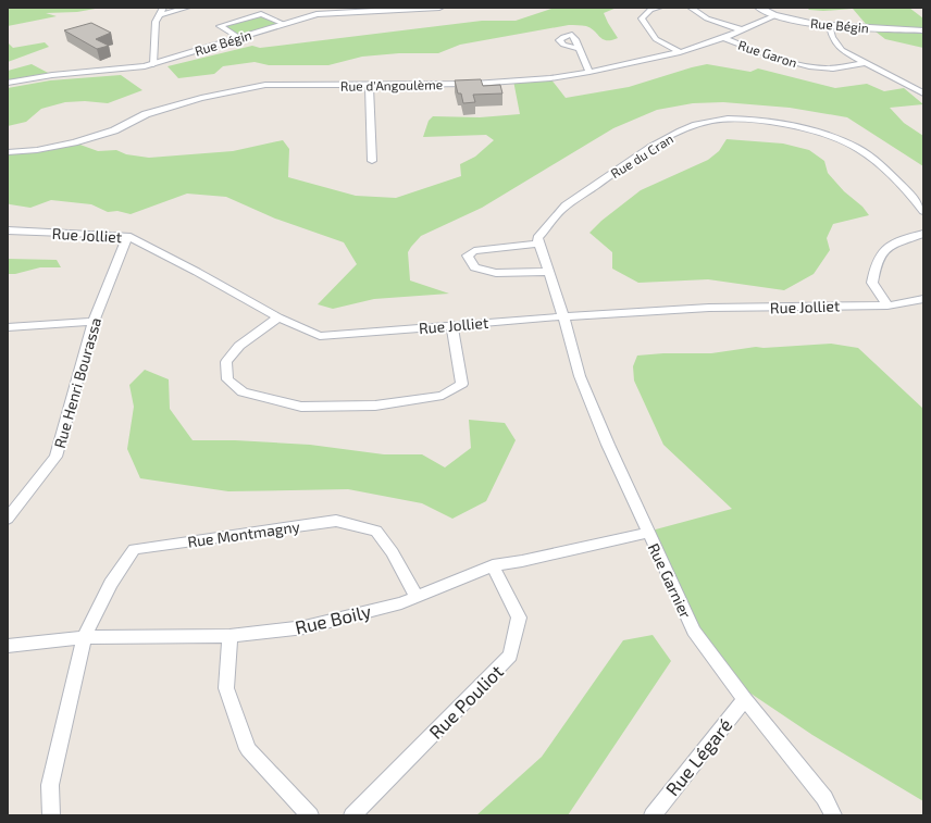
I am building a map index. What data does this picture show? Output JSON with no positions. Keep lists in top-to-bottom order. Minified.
{"streets":{"street":["Rue Bégin","Rue Garon","Rue d'Angoulème","Rue du Cran","Rue Jolliet","Rue Henri Bourassa","Rue Montmagny","Rue Garnier","Rue Boily","Rue Pouliot","Rue Légaré"]},"crossings":[["Rue Bégin","Rue d'Angoulème"],["Rue Garon","Rue d'Angoulème"],["Rue Jolliet","Rue Henri Bourassa"],["Rue Jolliet","Rue Garnier"],["Rue Montmagny","Rue Boily"],["Rue Garnier","Rue Boily"],["Rue Garnier","Rue Légaré"],["Rue Boily","Rue Pouliot"]]}
